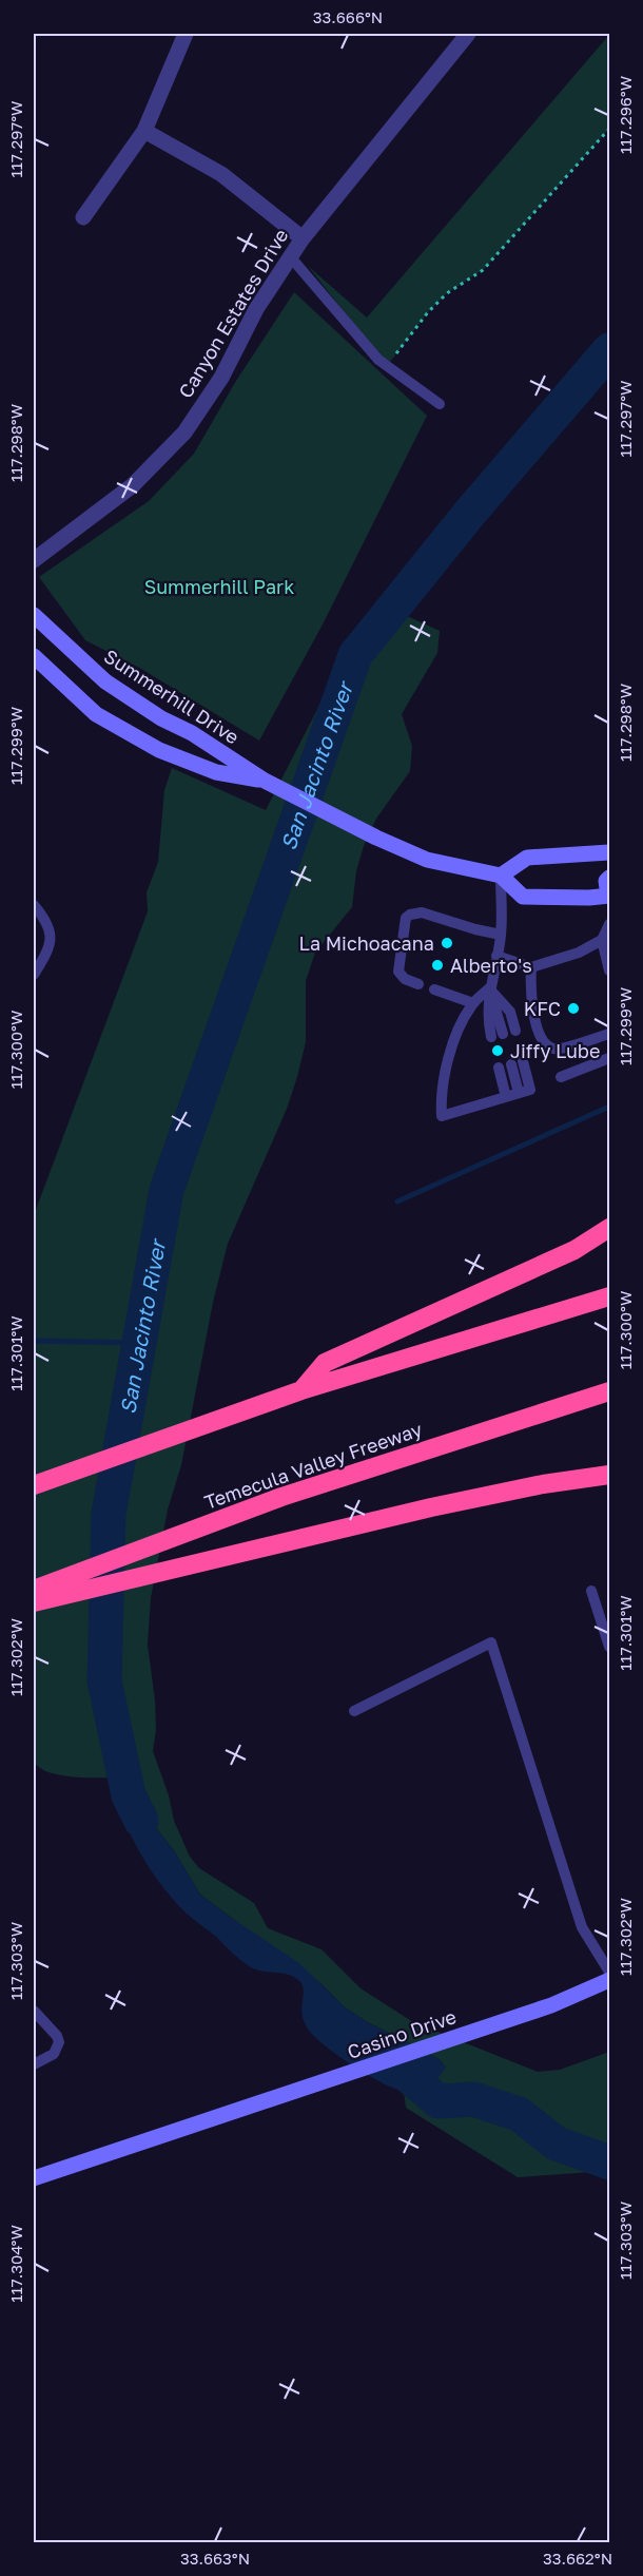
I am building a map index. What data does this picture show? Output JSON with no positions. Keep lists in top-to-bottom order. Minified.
{"streets":{"highway":["Temecula Valley Freeway"],"main road":["Summerhill Drive","Casino Drive"],"street":["Canyon Estates Drive"]},"water":["San Jacinto River"],"parks":["Summerhill Park"],"places":["La Michoacana","Alberto's","KFC","Jiffy Lube"],"coordinates":["33.666°N","117.296°W","117.297°W","117.298°W","117.299°W","117.300°W","117.301°W","117.302°W","117.303°W","117.304°W","33.663°N","33.662°N"]}
